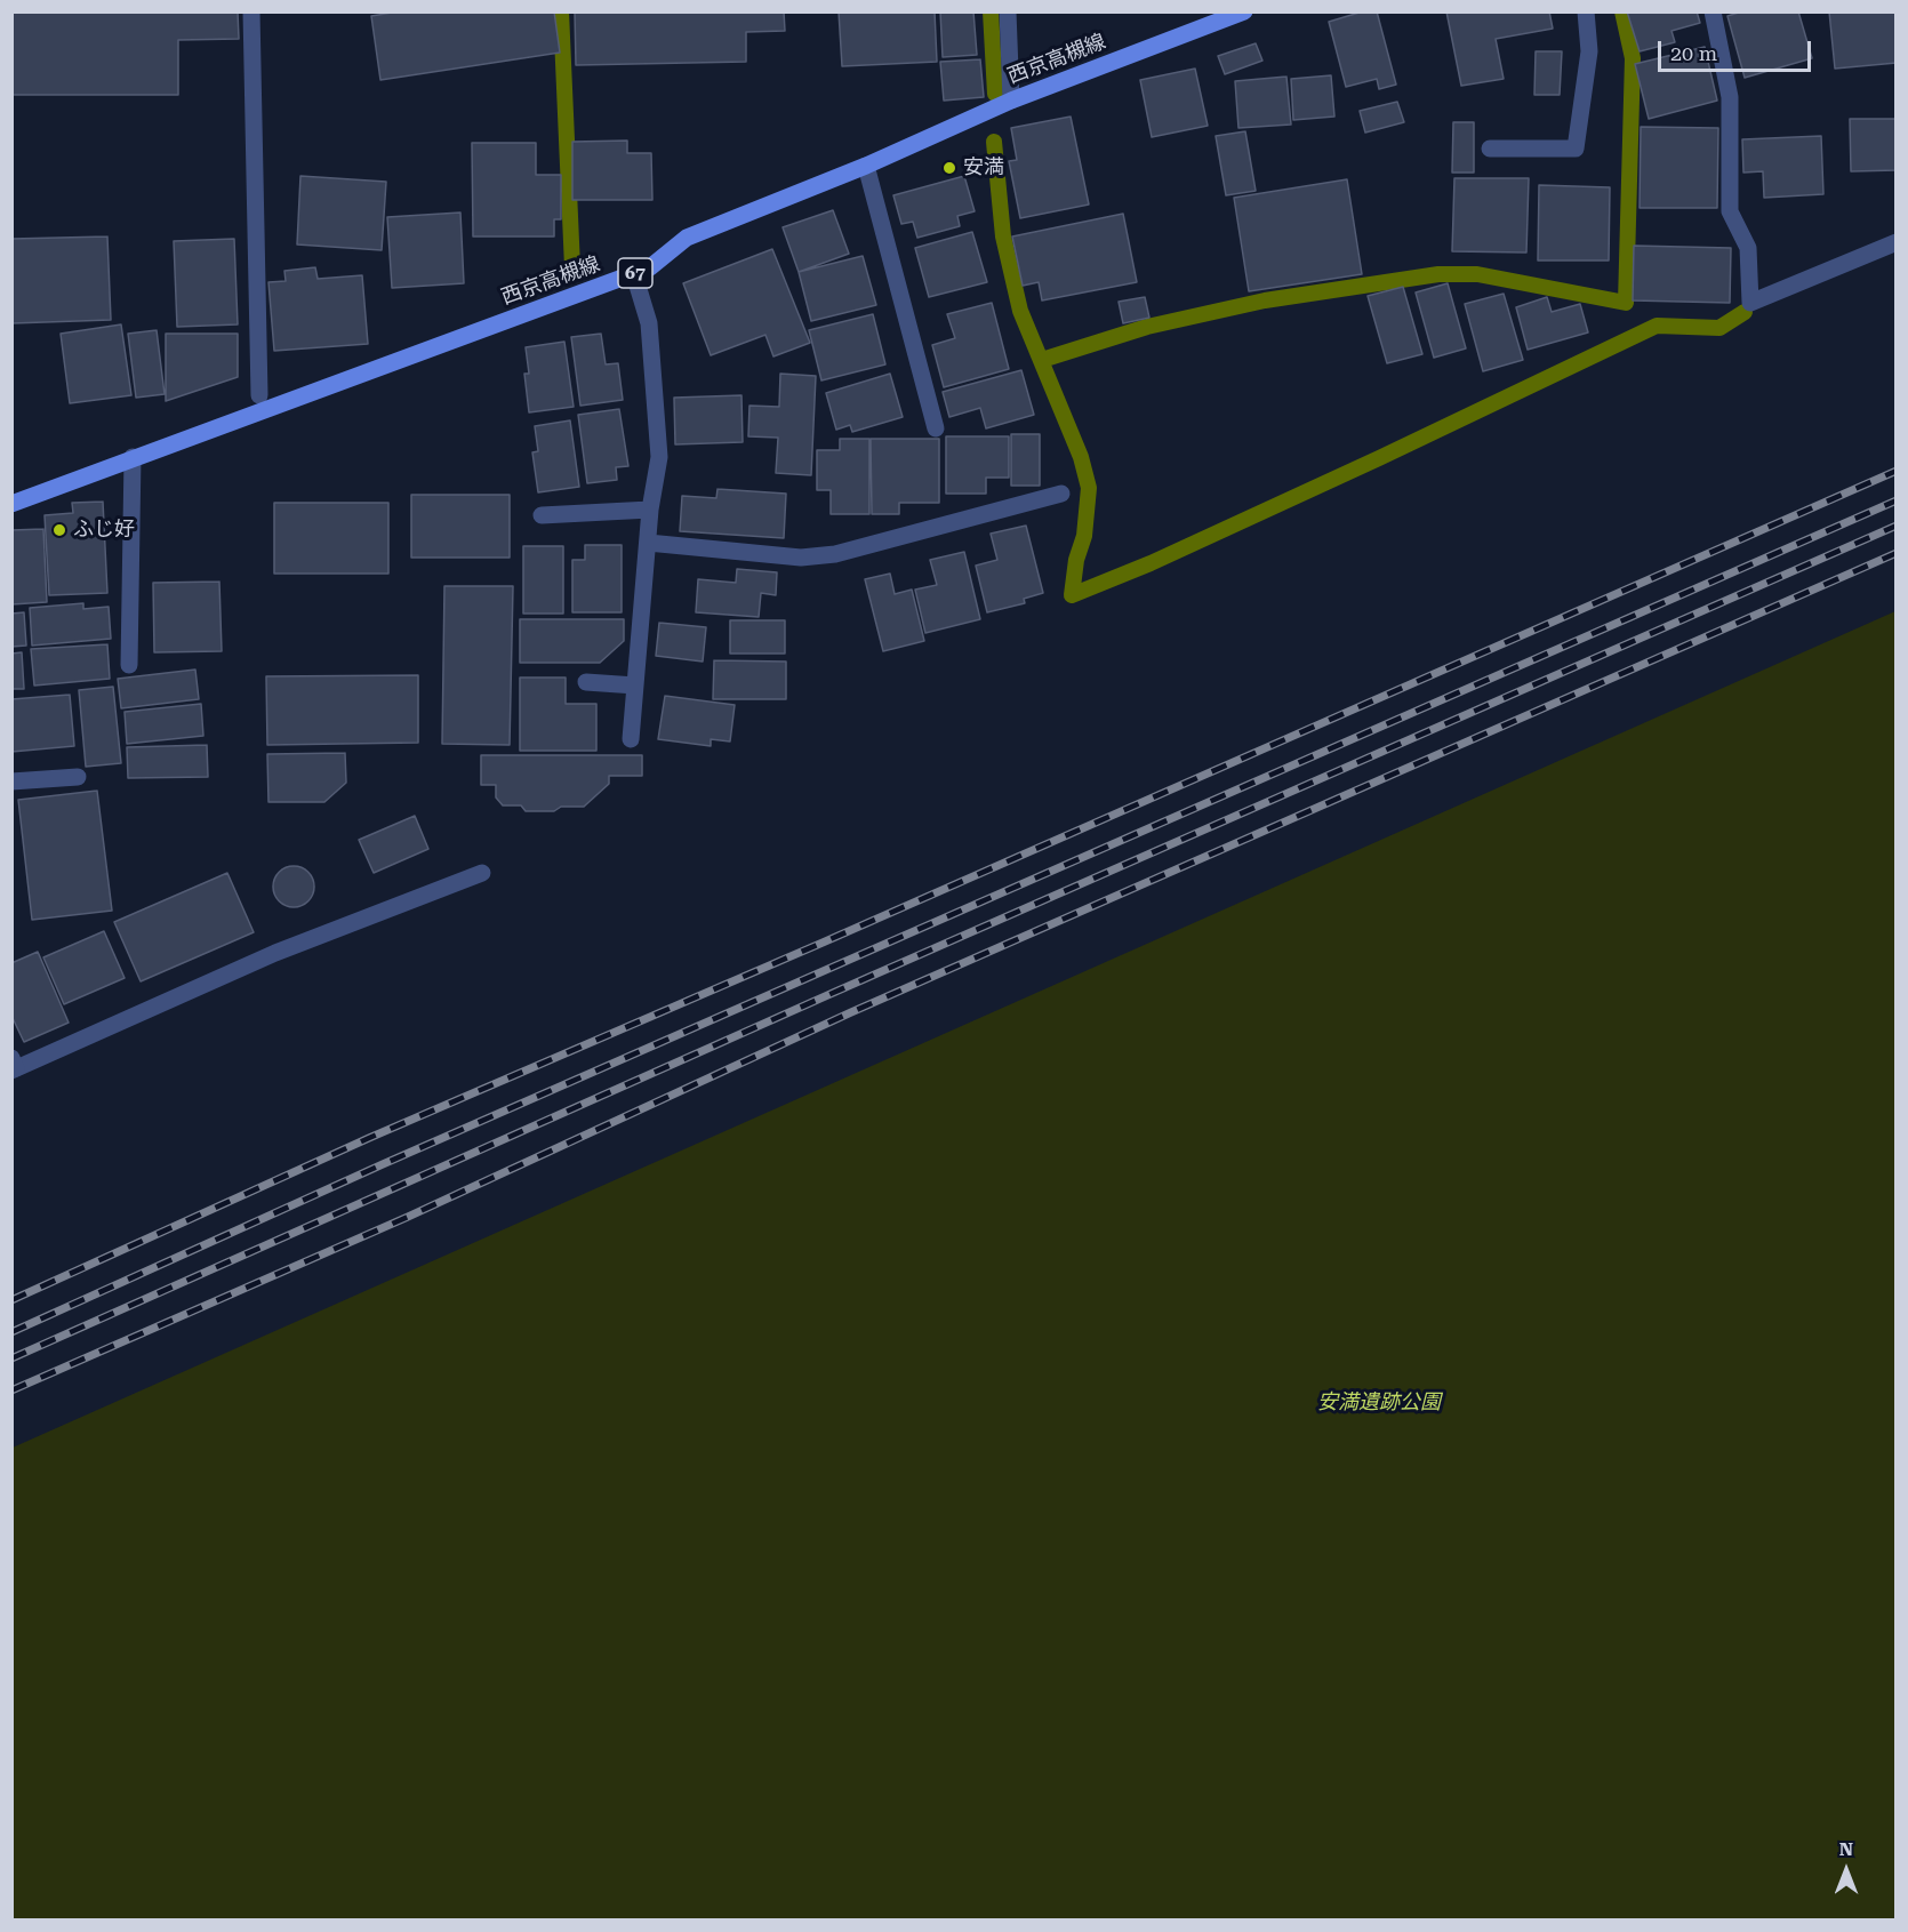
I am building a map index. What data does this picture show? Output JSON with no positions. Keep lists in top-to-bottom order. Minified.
{"streets":{"main road":["西京高槻線","67"]},"parks":["安満遺跡公園"],"places":["安満","ふじ好"],"scale_bar":"20 m","north":"top"}
